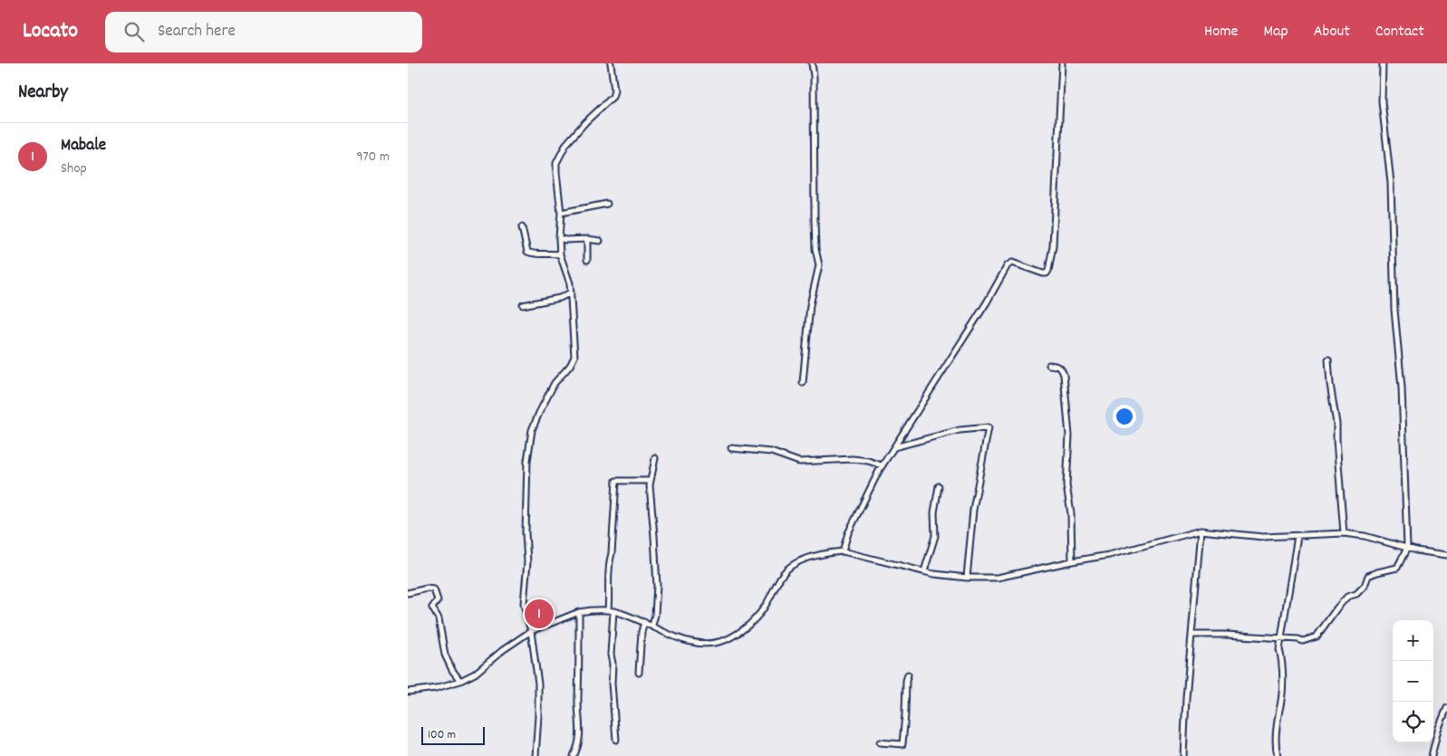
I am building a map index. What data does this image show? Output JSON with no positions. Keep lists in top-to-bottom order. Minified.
{"scale_bar":"100 m","page":{"header":"Locato","search":"Search here","nav":["Home","Map","About","Contact"],"heading":"Nearby","list":[{"mark":"1","name":"Mabale","note":"Shop","value":"970 m"}],"pins":"1","map_buttons":["+","−"],"scale":"100 m"}}
